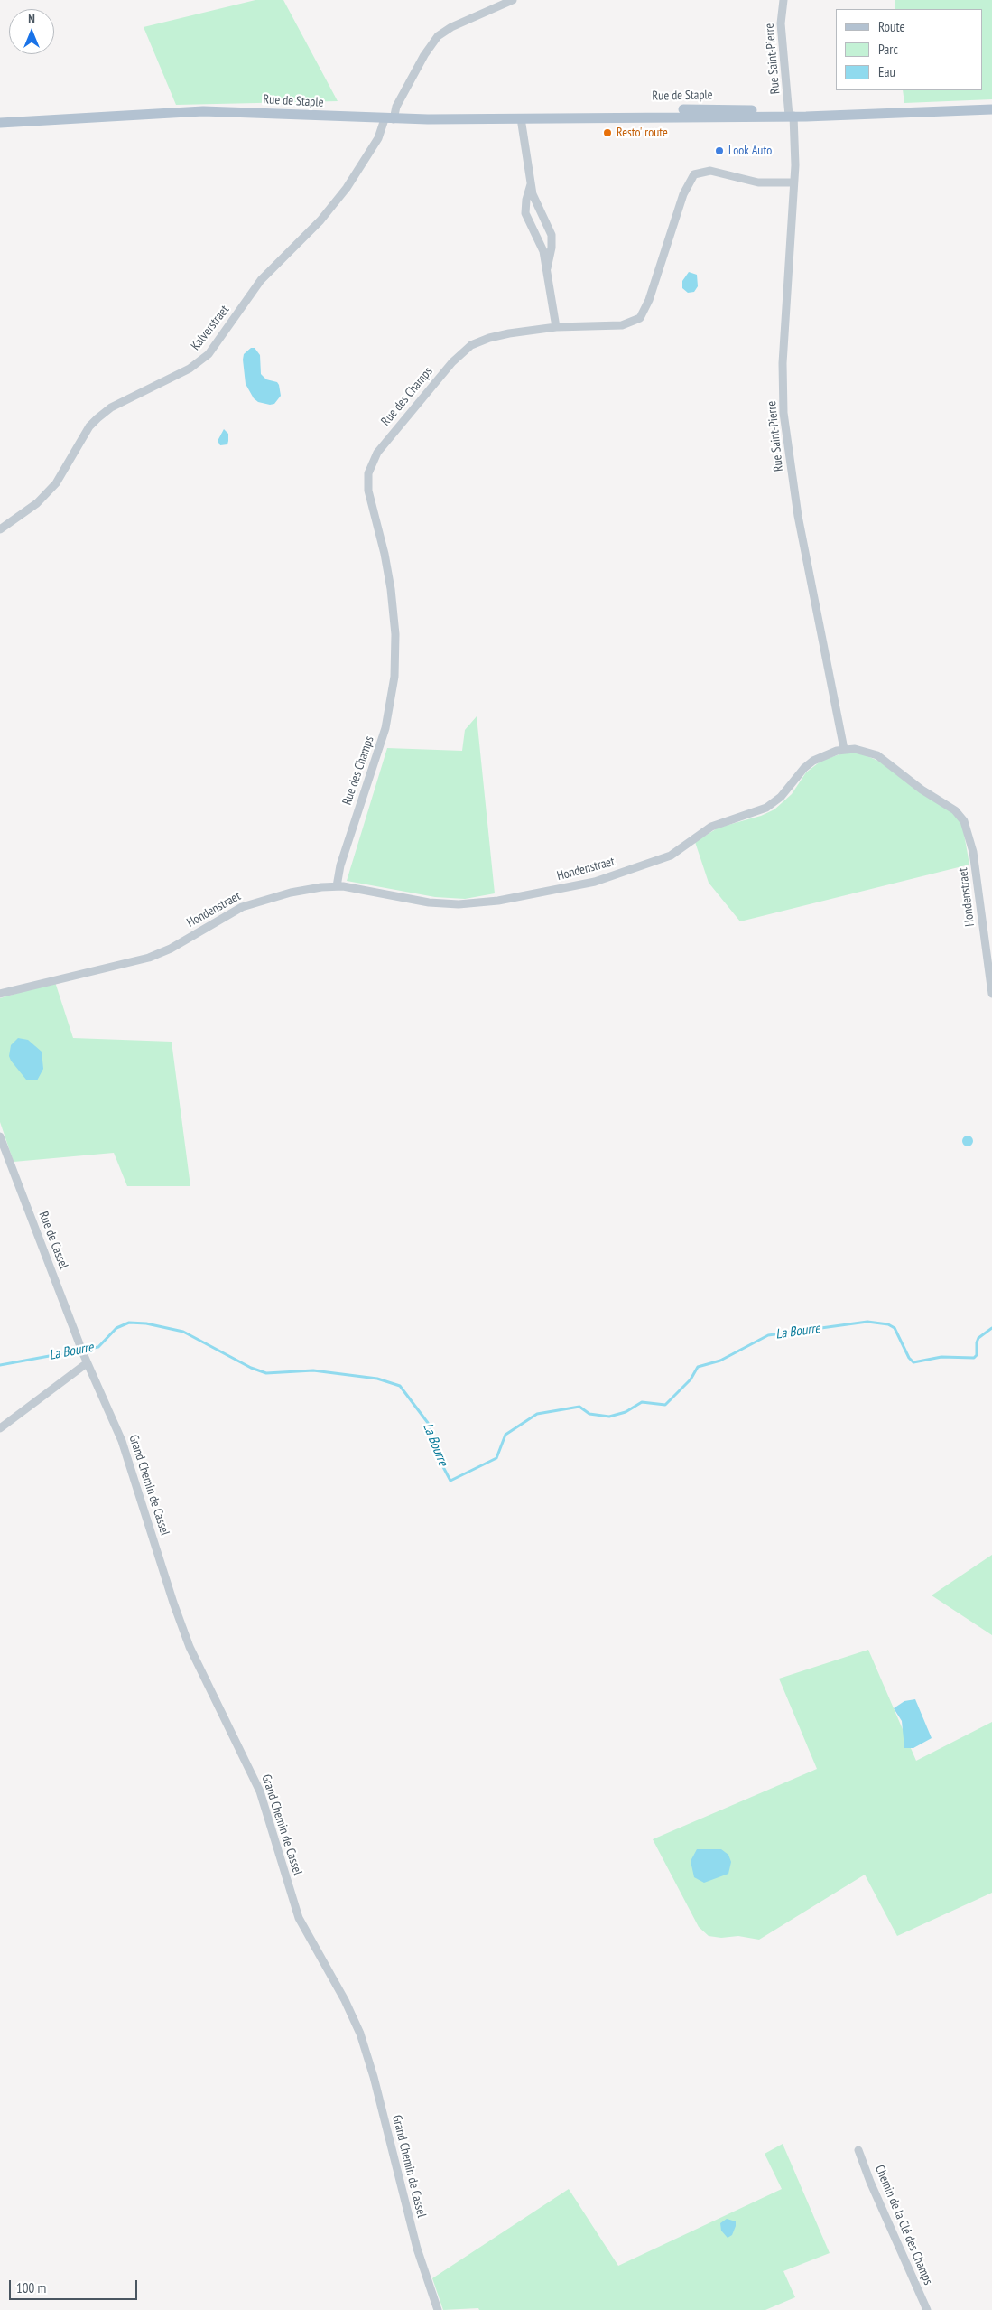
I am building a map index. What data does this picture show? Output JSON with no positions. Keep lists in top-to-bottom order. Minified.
{"streets":{"main road":["Rue de Staple"],"street":["Rue Saint-Pierre","Kalverstraet","Rue des Champs","Hondenstraet","Rue de Cassel","Grand Chemin de Cassel","Chemin de la Clé des Champs"]},"crossings":[["Rue Saint-Pierre","Rue de Staple"],["Rue Saint-Pierre","Rue des Champs"],["Rue Saint-Pierre","Hondenstraet"],["Rue de Staple","Kalverstraet"],["Rue des Champs","Hondenstraet"],["Rue de Cassel","Grand Chemin de Cassel"]],"water":["La Bourre"],"places":["Resto' route","Look Auto"],"legend":["Route","Parc","Eau"],"scale_bar":"100 m","north":"top"}
